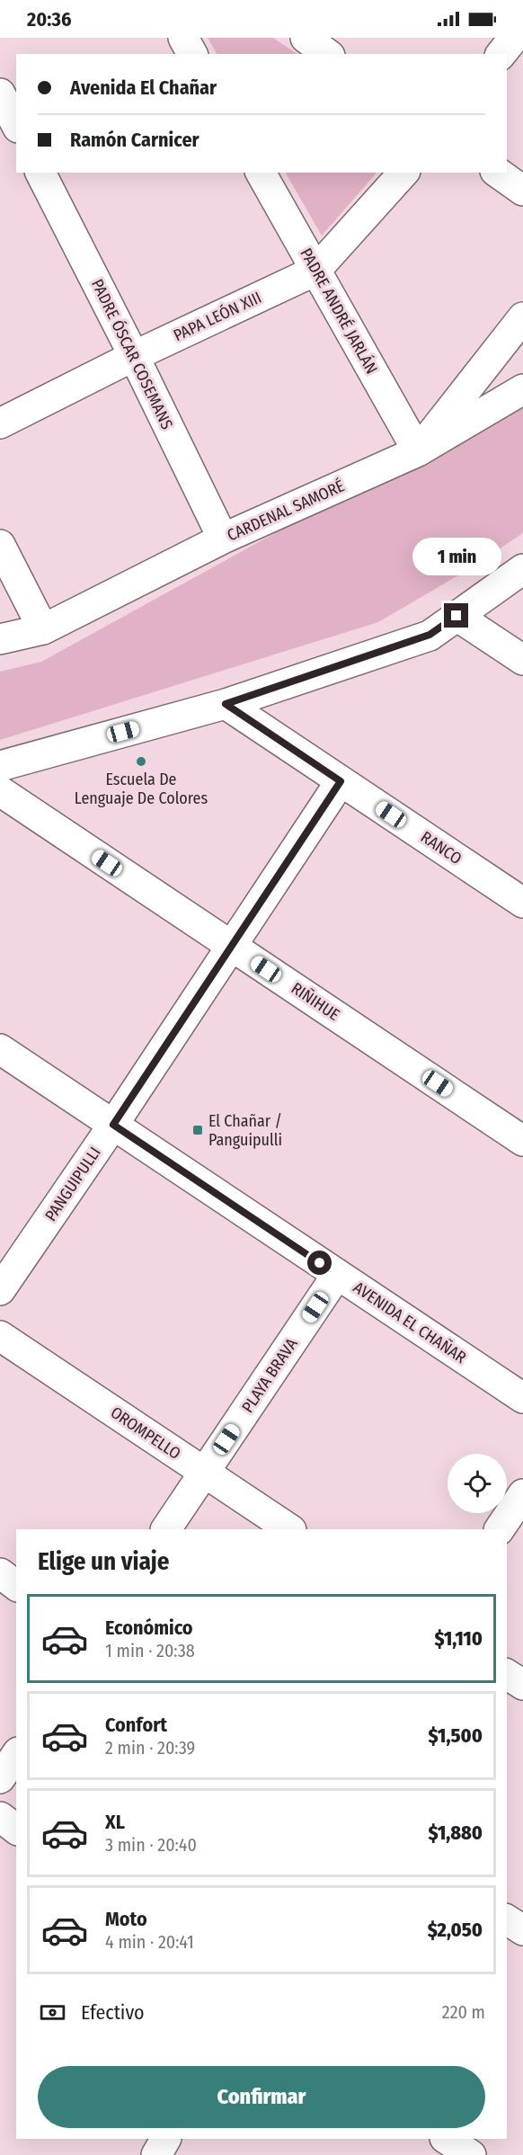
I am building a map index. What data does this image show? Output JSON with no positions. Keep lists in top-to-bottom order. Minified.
{"streets":{"street":["PADRE ANDRÉ JARLÁN","PAPA LEÓN XIII","PADRE ÓSCAR COSEMANS","CARDENAL SAMORÉ","RANCO","RIÑIHUE","PANGUIPULLI","AVENIDA EL CHAÑAR","PLAYA BRAVA","OROMPELLO"]},"crossings":[["PADRE ANDRÉ JARLÁN","PAPA LEÓN XIII"],["PADRE ANDRÉ JARLÁN","CARDENAL SAMORÉ"],["PAPA LEÓN XIII","PADRE ÓSCAR COSEMANS"],["PADRE ÓSCAR COSEMANS","CARDENAL SAMORÉ"],["RANCO","PANGUIPULLI"],["RIÑIHUE","PANGUIPULLI"],["PANGUIPULLI","AVENIDA EL CHAÑAR"],["AVENIDA EL CHAÑAR","PLAYA BRAVA"],["PLAYA BRAVA","OROMPELLO"]],"places":{"other":["Escuela De Lenguaje De Colores"],"transit":["El Chañar / Panguipulli"]},"page":{"status":"20:36","banner":["Avenida El Chañar","Ramón Carnicer"],"bubble":"1 min","heading":"Elige un viaje","list":[{"name":"Económico","note":"1 min · 20:38","value":"$1,110"},{"name":"Confort","note":"2 min · 20:39","value":"$1,500"},{"name":"XL","note":"3 min · 20:40","value":"$1,880"},{"name":"Moto","note":"4 min · 20:41","value":"$2,050"}],"pay":["Efectivo","220 m"],"buttons":"Confirmar"}}
